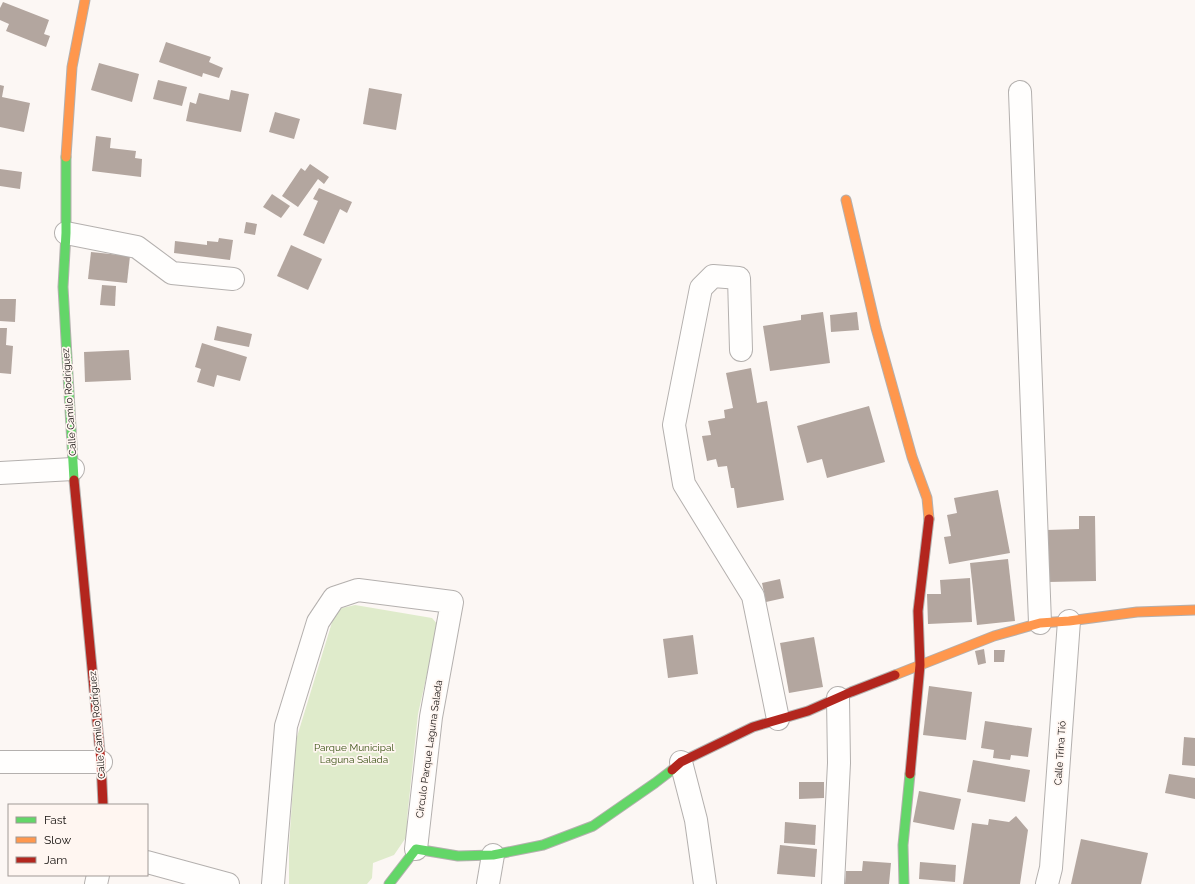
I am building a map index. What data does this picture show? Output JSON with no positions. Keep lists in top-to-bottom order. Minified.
{"streets":{"street":["Calle Camilo Rodríguez","Circulo Parque Laguna Salada","Calle Trina Tió"]},"parks":["Parque Municipal Laguna Salada"],"legend":["Fast","Slow","Jam"]}
